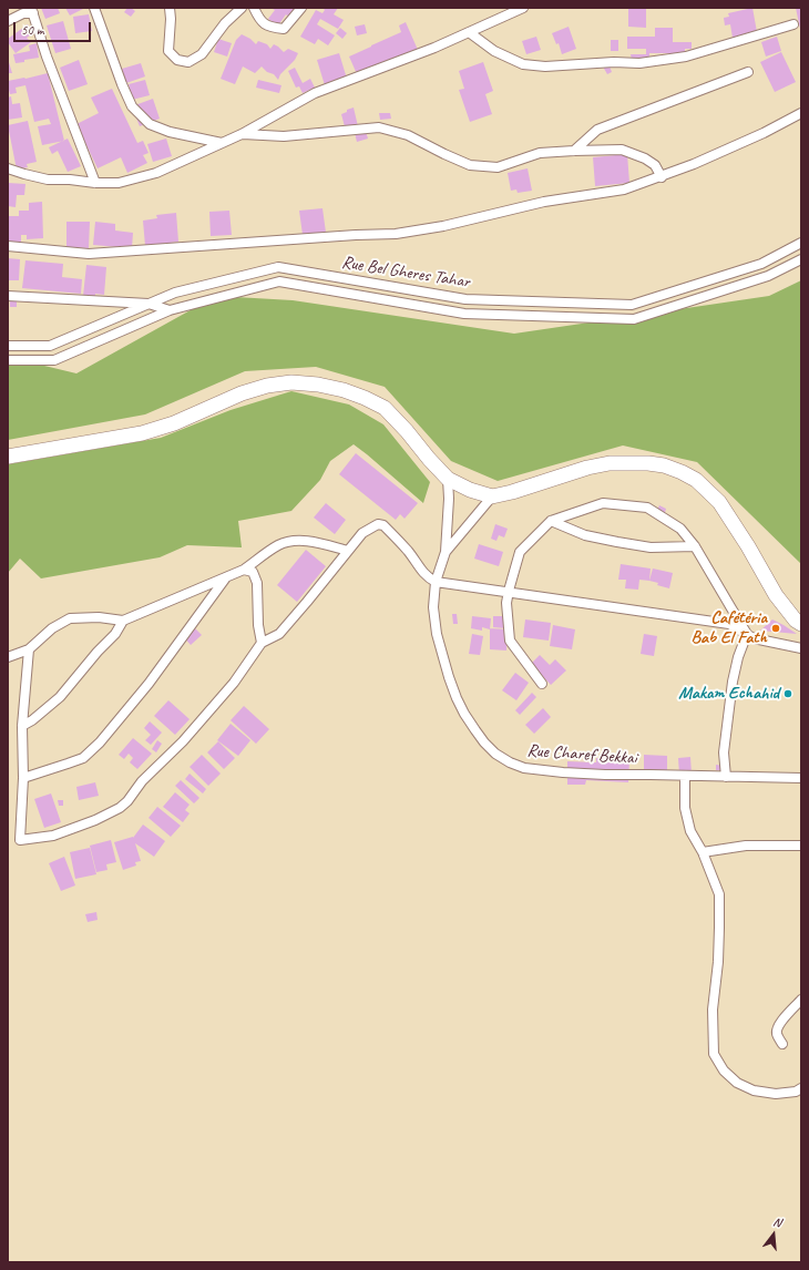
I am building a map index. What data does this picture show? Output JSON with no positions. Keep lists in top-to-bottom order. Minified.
{"streets":{"street":["Rue Bel Gheres Tahar","Rue Charef Bekkai"]},"places":["Cafétéria Bab El Fath","Makam Echahid"],"scale_bar":"50 m","north":"top"}
